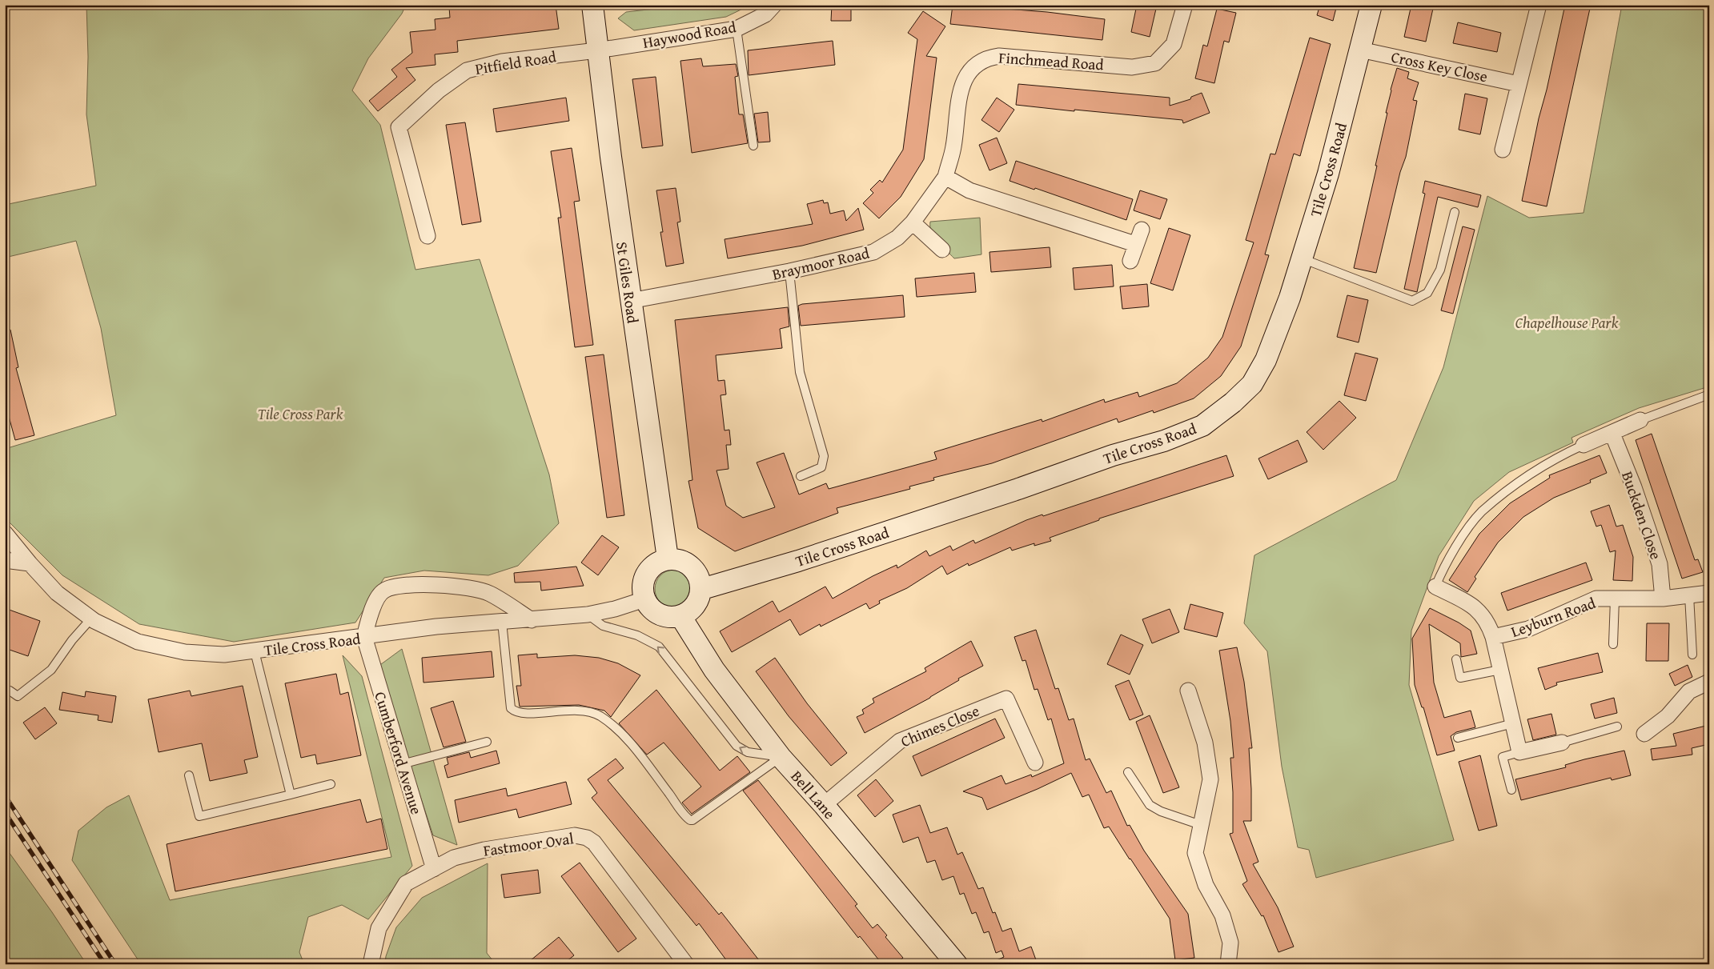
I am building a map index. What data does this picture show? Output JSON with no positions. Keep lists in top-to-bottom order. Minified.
{"streets":{"street":["Haywood Road","Finchmead Road","Pitfield Road","Cross Key Close","Tile Cross Road","Braymoor Road","St Giles Road","Buckden Close","Leyburn Road","Chimes Close","Cumberford Avenue","Bell Lane","Fastmoor Oval"]},"crossings":[["Haywood Road","Pitfield Road"],["Haywood Road","St Giles Road"],["Finchmead Road","Braymoor Road"],["Pitfield Road","St Giles Road"],["Cross Key Close","Tile Cross Road"],["Tile Cross Road","St Giles Road"],["Tile Cross Road","Cumberford Avenue"],["Tile Cross Road","Bell Lane"],["Braymoor Road","St Giles Road"],["St Giles Road","Bell Lane"],["Buckden Close","Leyburn Road"],["Chimes Close","Bell Lane"],["Cumberford Avenue","Fastmoor Oval"]],"parks":["Chapelhouse Park","Tile Cross Park"]}
